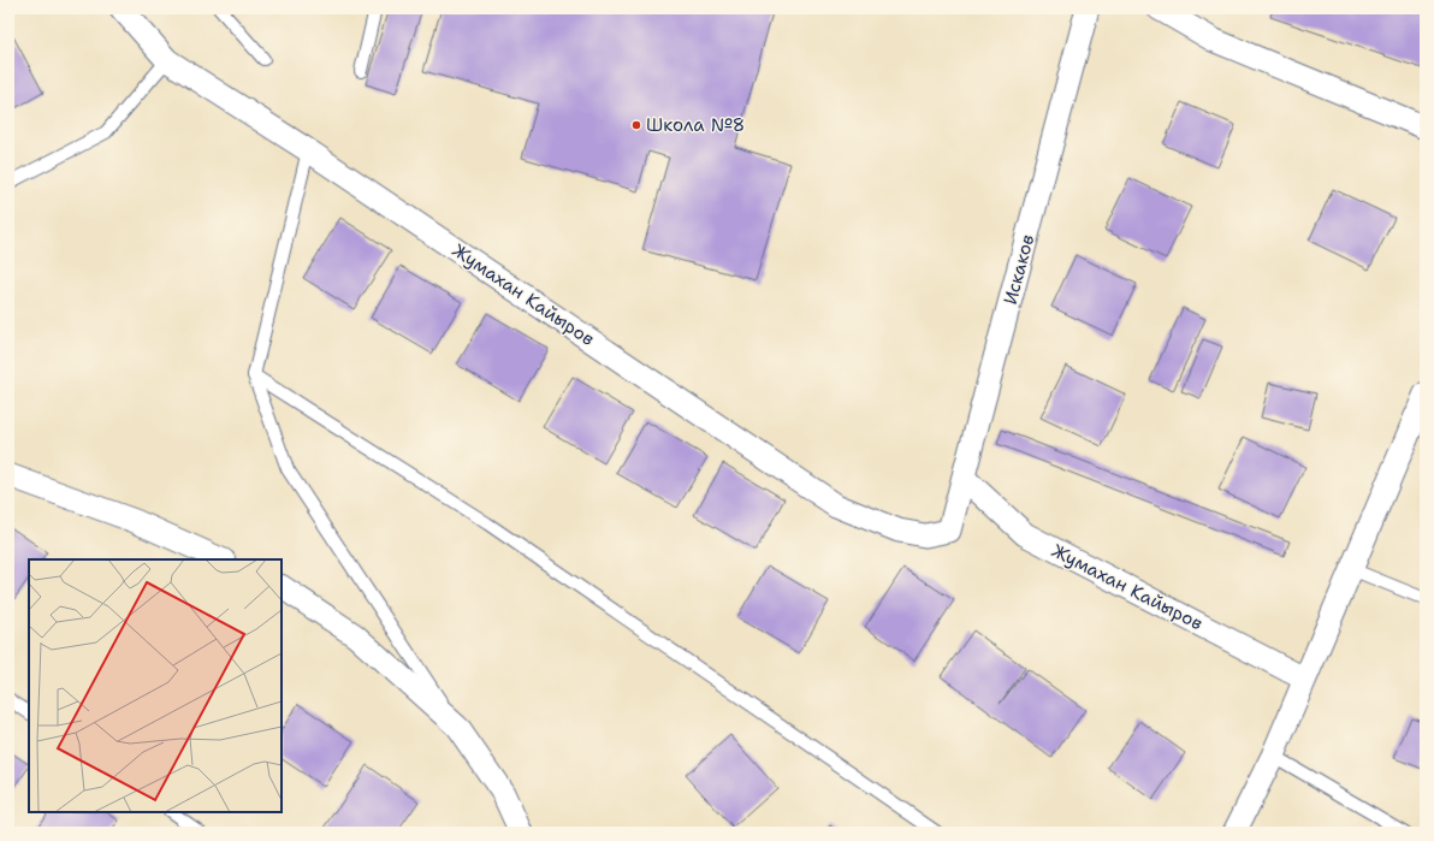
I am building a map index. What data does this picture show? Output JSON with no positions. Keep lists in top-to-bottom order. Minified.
{"streets":{"street":["Искаков","Жумахан Кайыров"]},"crossings":[["Искаков","Жумахан Кайыров"]],"places":["Школа №8"]}
